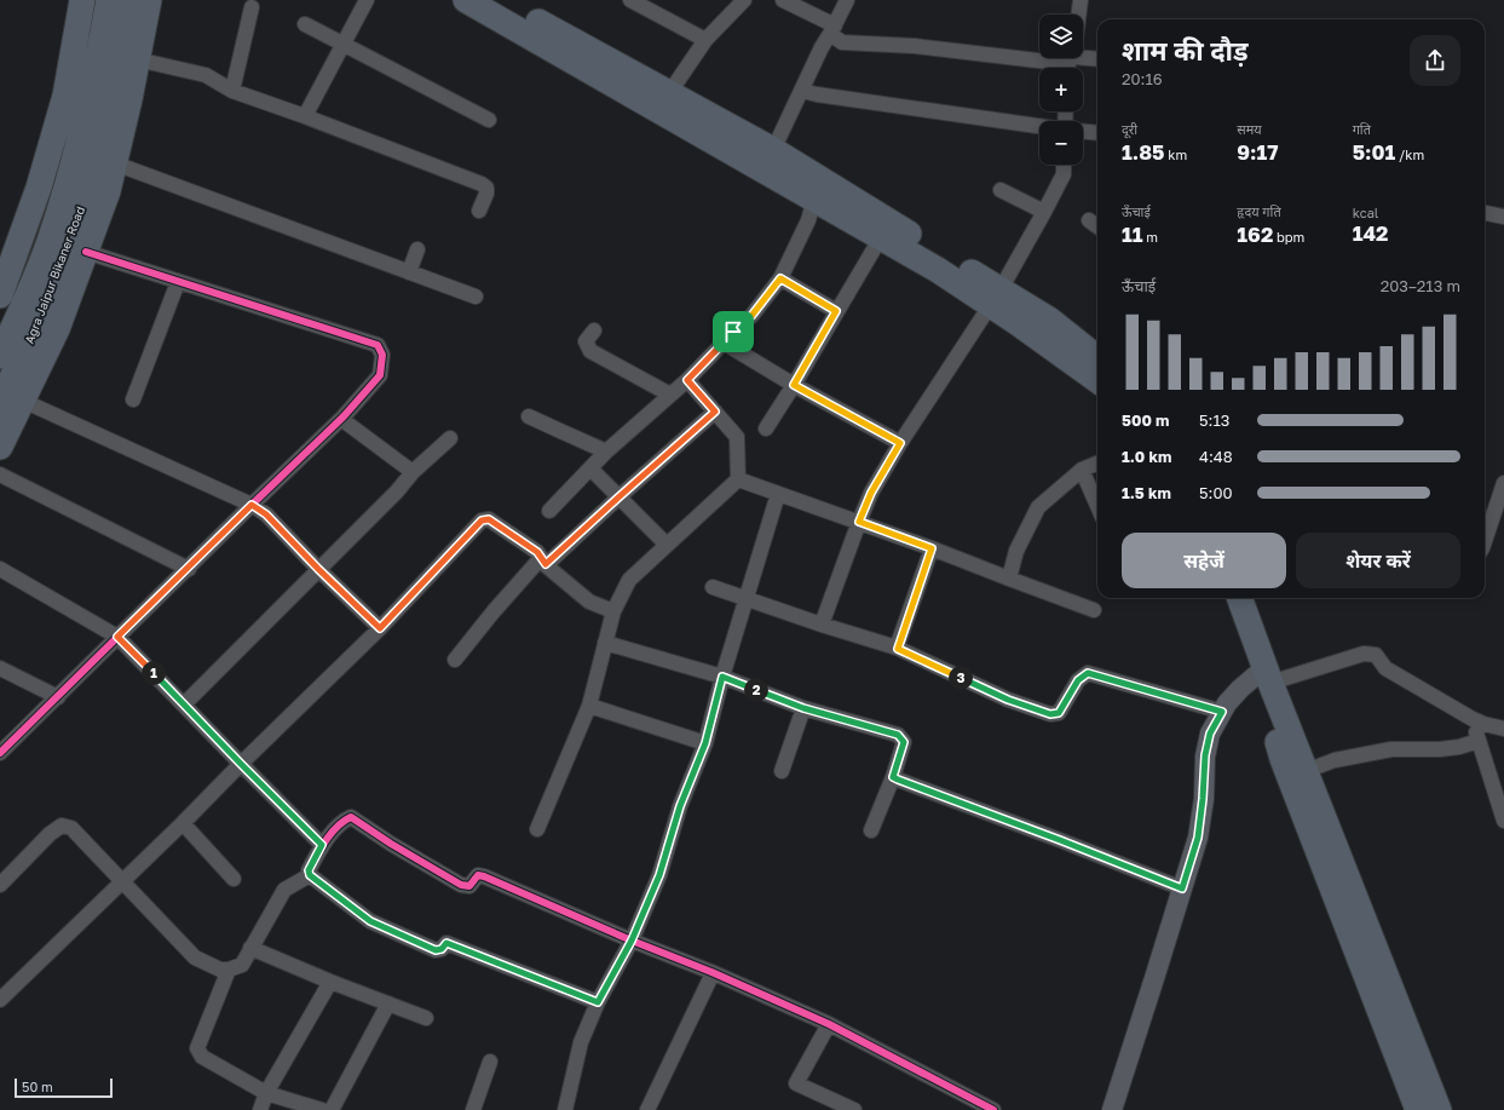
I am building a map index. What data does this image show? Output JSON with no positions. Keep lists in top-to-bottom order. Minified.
{"streets":{"highway":["Agra Jaipur Bikaner Road"]},"scale_bar":"50 m","page":{"map_buttons":["+","−"],"heading":["शाम की दौड़","20:16"],"stats":[["दूरी","1.85 km"],["समय","9:17"],["गति","5:01 /km"],["ऊँचाई","11 m"],["हृदय गति","162 bpm"],["kcal","142"]],"chart":["ऊँचाई","203–213 m"],"list":[{"name":"500 m","note":"5:13"},{"name":"1.0 km","note":"4:48"},{"name":"1.5 km","note":"5:00"}],"buttons":["सहेजें","शेयर करें"],"pins":["1","3","2"],"scale":"50 m"}}
